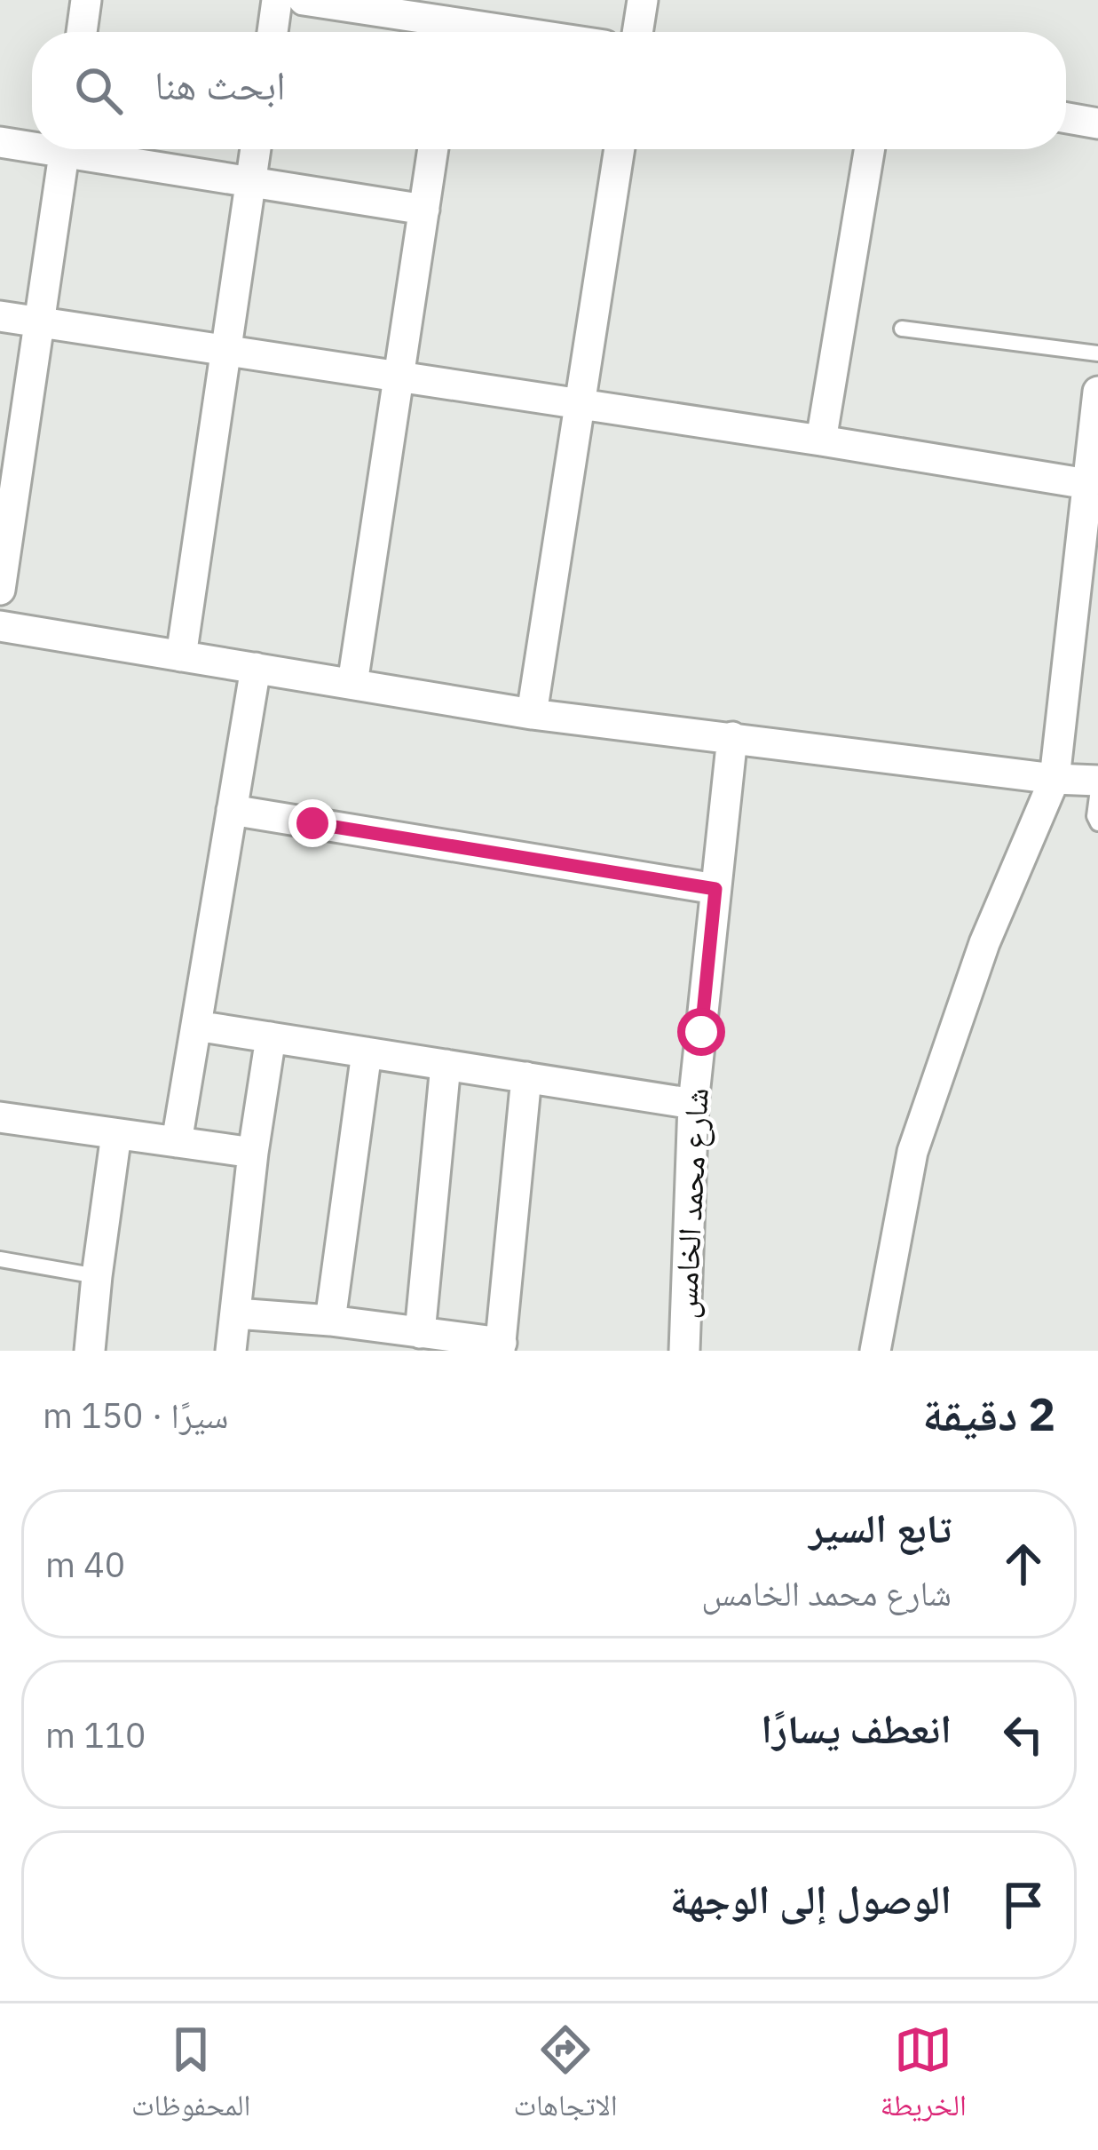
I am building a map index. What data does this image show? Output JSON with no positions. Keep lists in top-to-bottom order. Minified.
{"streets":{"street":["شارع محمد الخامس"]},"page":{"search":"ابحث هنا","heading":["2 دقيقة","سيرًا · 150 m"],"list":[["تابع السير","شارع محمد الخامس","40 m"],["انعطف يسارًا","110 m"],"الوصول إلى الوجهة"],"nav":["الخريطة","الاتجاهات","المحفوظات"]}}
